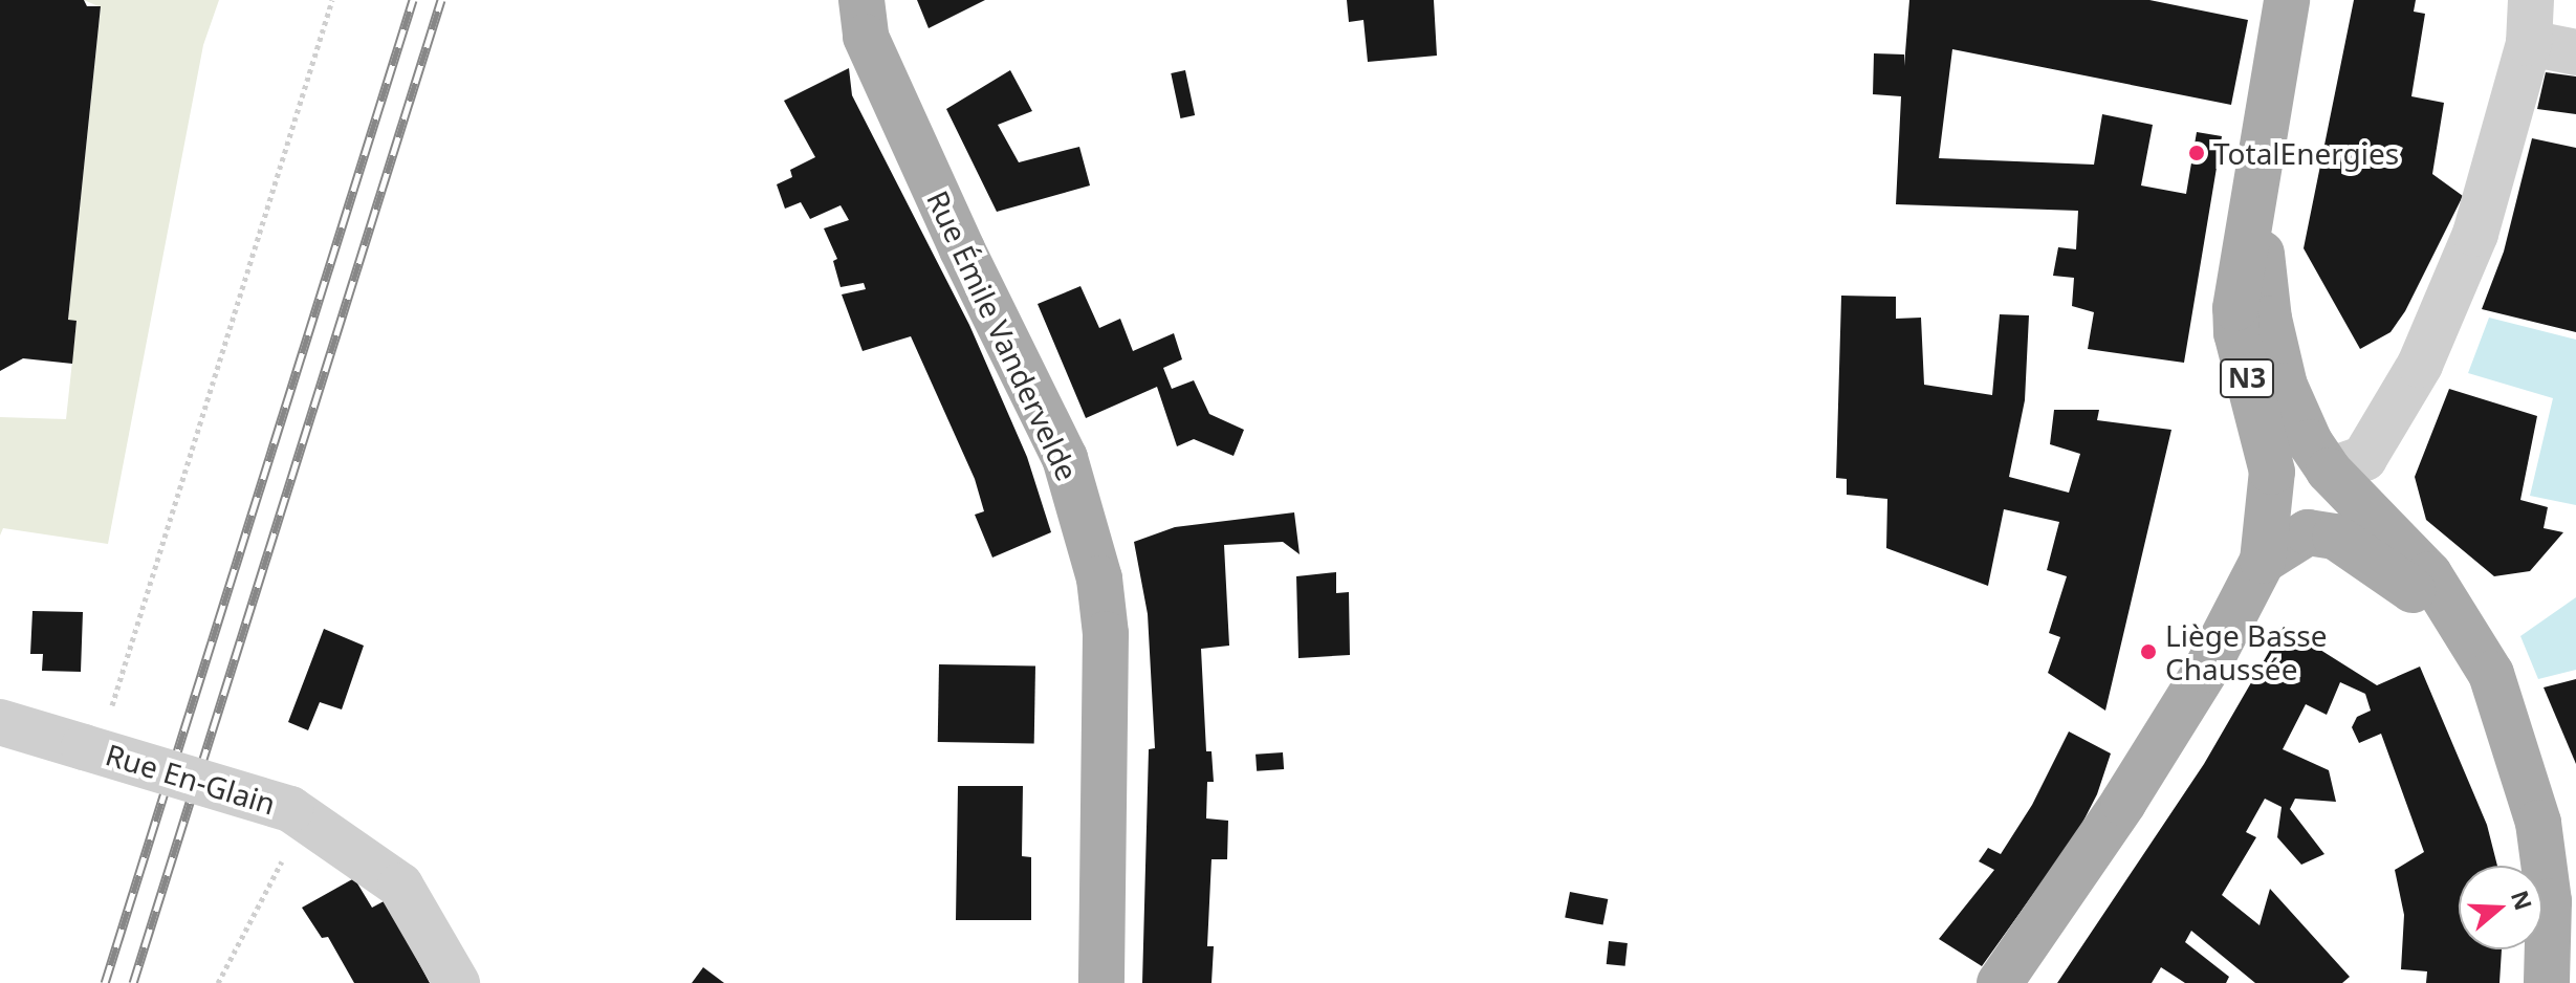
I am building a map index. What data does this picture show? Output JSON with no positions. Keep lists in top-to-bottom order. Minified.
{"streets":{"main road":["Rue Émile Vandervelde","N3"],"street":["Rue En-Glain"]},"places":["TotalEnergies","Liège Basse Chaussée"],"north":"right"}
